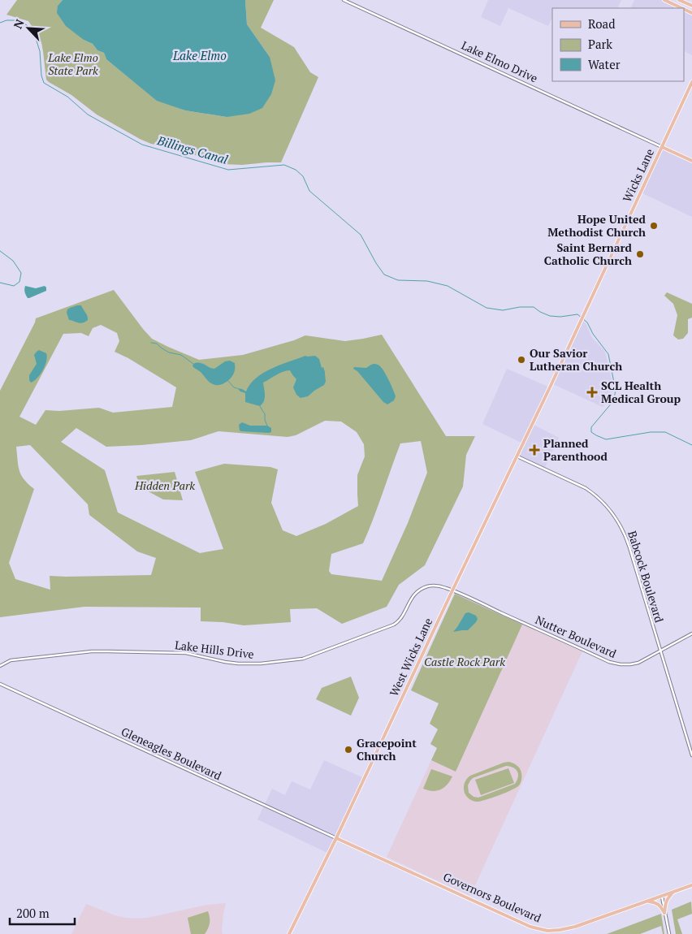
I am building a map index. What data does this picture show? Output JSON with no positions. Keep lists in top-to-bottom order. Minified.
{"streets":{"main road":["Lake Elmo Drive","Wicks Lane","West Wicks Lane","Governors Boulevard"],"street":["Babcock Boulevard","Nutter Boulevard","Lake Hills Drive","Gleneagles Boulevard"]},"crossings":[["Lake Elmo Drive","Wicks Lane"],["Wicks Lane","West Wicks Lane"],["Babcock Boulevard","Nutter Boulevard"],["Babcock Boulevard","West Wicks Lane"],["Nutter Boulevard","Lake Hills Drive"],["Nutter Boulevard","West Wicks Lane"],["Lake Hills Drive","West Wicks Lane"],["West Wicks Lane","Gleneagles Boulevard"],["West Wicks Lane","Governors Boulevard"],["Gleneagles Boulevard","Governors Boulevard"]],"water":["Lake Elmo","Billings Canal"],"parks":["Lake Elmo State Park","Hidden Park","Castle Rock Park"],"places":{"other":["Hope United Methodist Church","Saint Bernard Catholic Church","Our Savior Lutheran Church","Gracepoint Church"],"health":["SCL Health Medical Group","Planned Parenthood"]},"legend":["Road","Park","Water"],"scale_bar":"200 m","north":"top left"}
